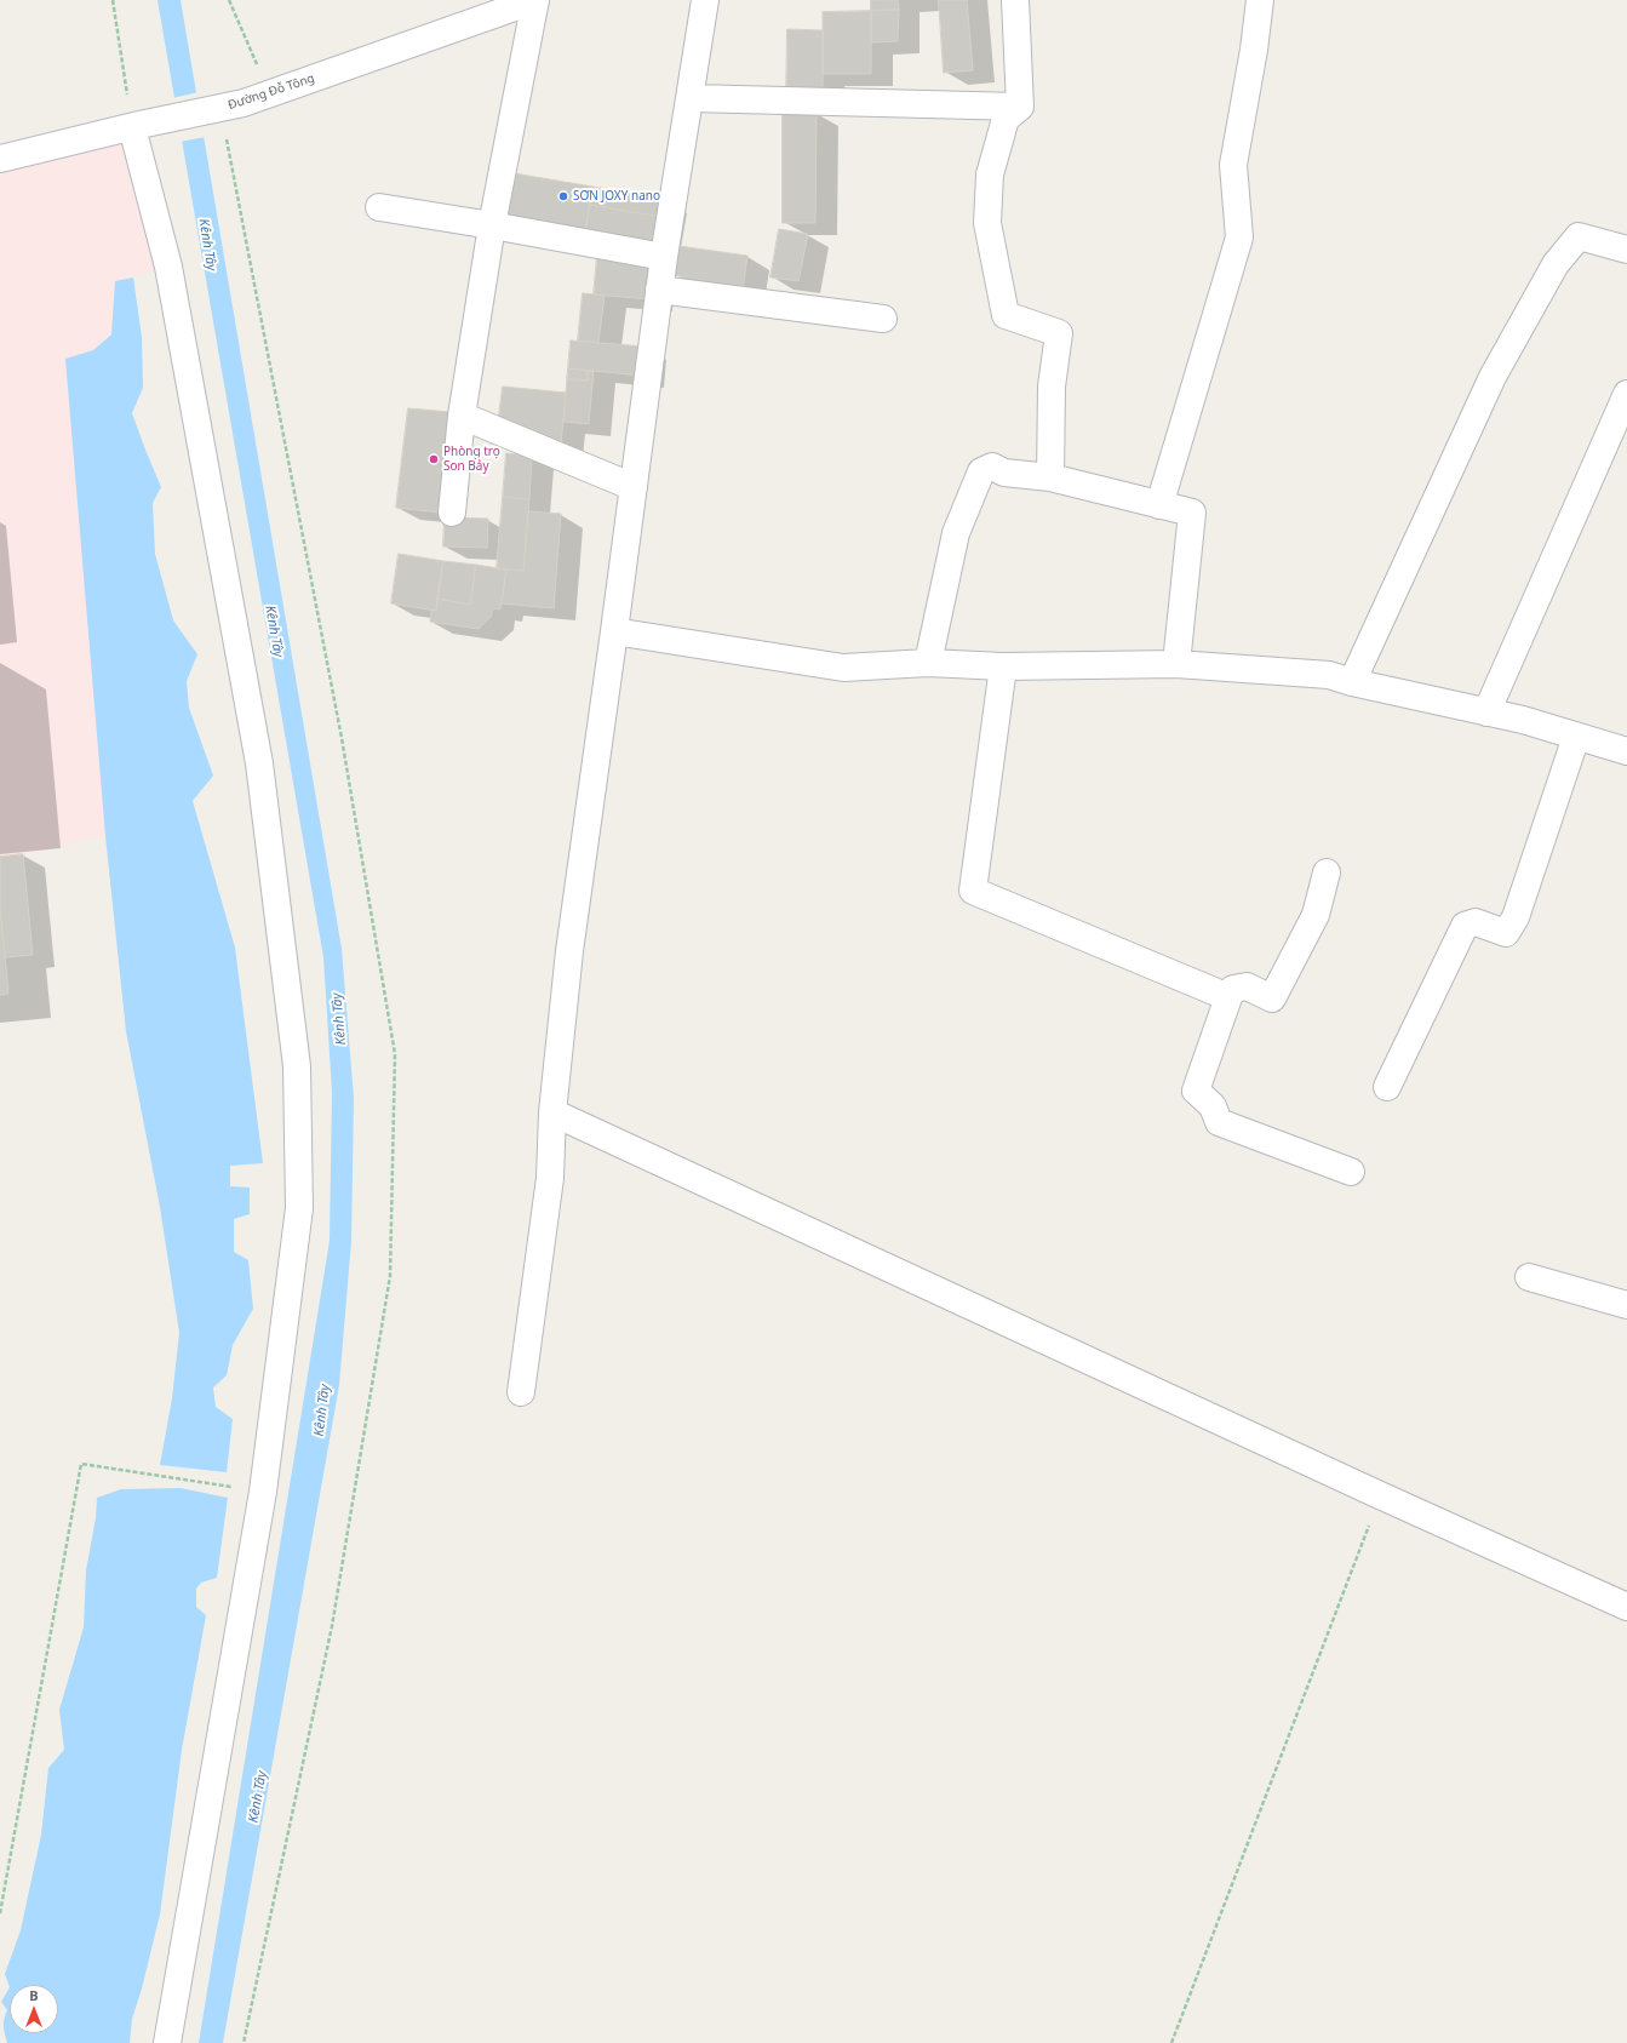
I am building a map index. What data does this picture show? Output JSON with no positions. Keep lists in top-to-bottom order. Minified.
{"streets":{"street":["Đường Đỗ Tông"]},"water":["Kênh Tây"],"places":["SƠN JOXY nano","Phòng trọ Son Bảy"],"north":"top"}
